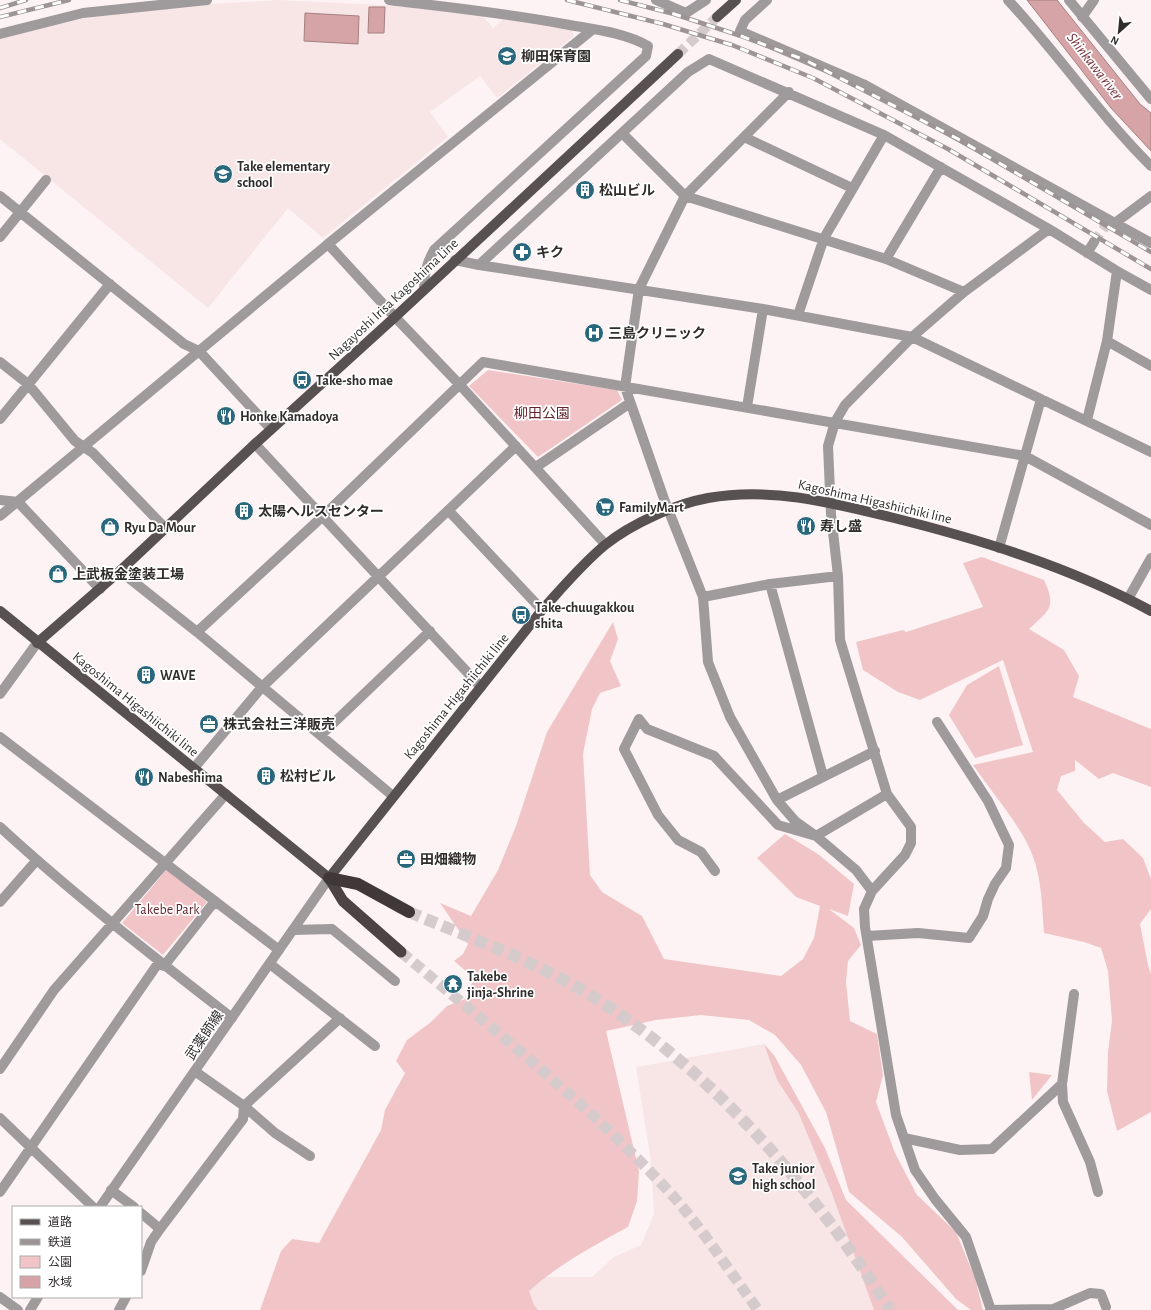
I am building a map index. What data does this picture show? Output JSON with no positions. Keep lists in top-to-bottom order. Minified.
{"streets":{"main road":["Nagayoshi Irisa Kagoshima Line","Kagoshima Higashiichiki line"],"street":["武薬師線"]},"crossings":[["Nagayoshi Irisa Kagoshima Line","Kagoshima Higashiichiki line"],["Kagoshima Higashiichiki line","武薬師線"]],"water":["Shinkawa river"],"parks":["柳田公園","Takebe Park"],"places":{"school or university":["柳田保育園","Take elementary school","Take junior high school"],"building":["松山ビル","太陽ヘルスセンター","WAVE","松村ビル"],"pharmacy":["キク"],"hospital":["三島クリニック"],"bus stop":["Take-sho mae","Take-chuugakkou shita"],"restaurant":["Honke Kamadoya","寿し盛","Nabeshima"],"supermarket":["FamilyMart"],"shop":["Ryu Da Mour","上武板金塗装工場"],"office":["株式会社三洋販売","田畑織物"],"temple":["Takebe jinja-Shrine"]},"legend":["道路","鉄道","公園","水域"],"north":"bottom left"}
